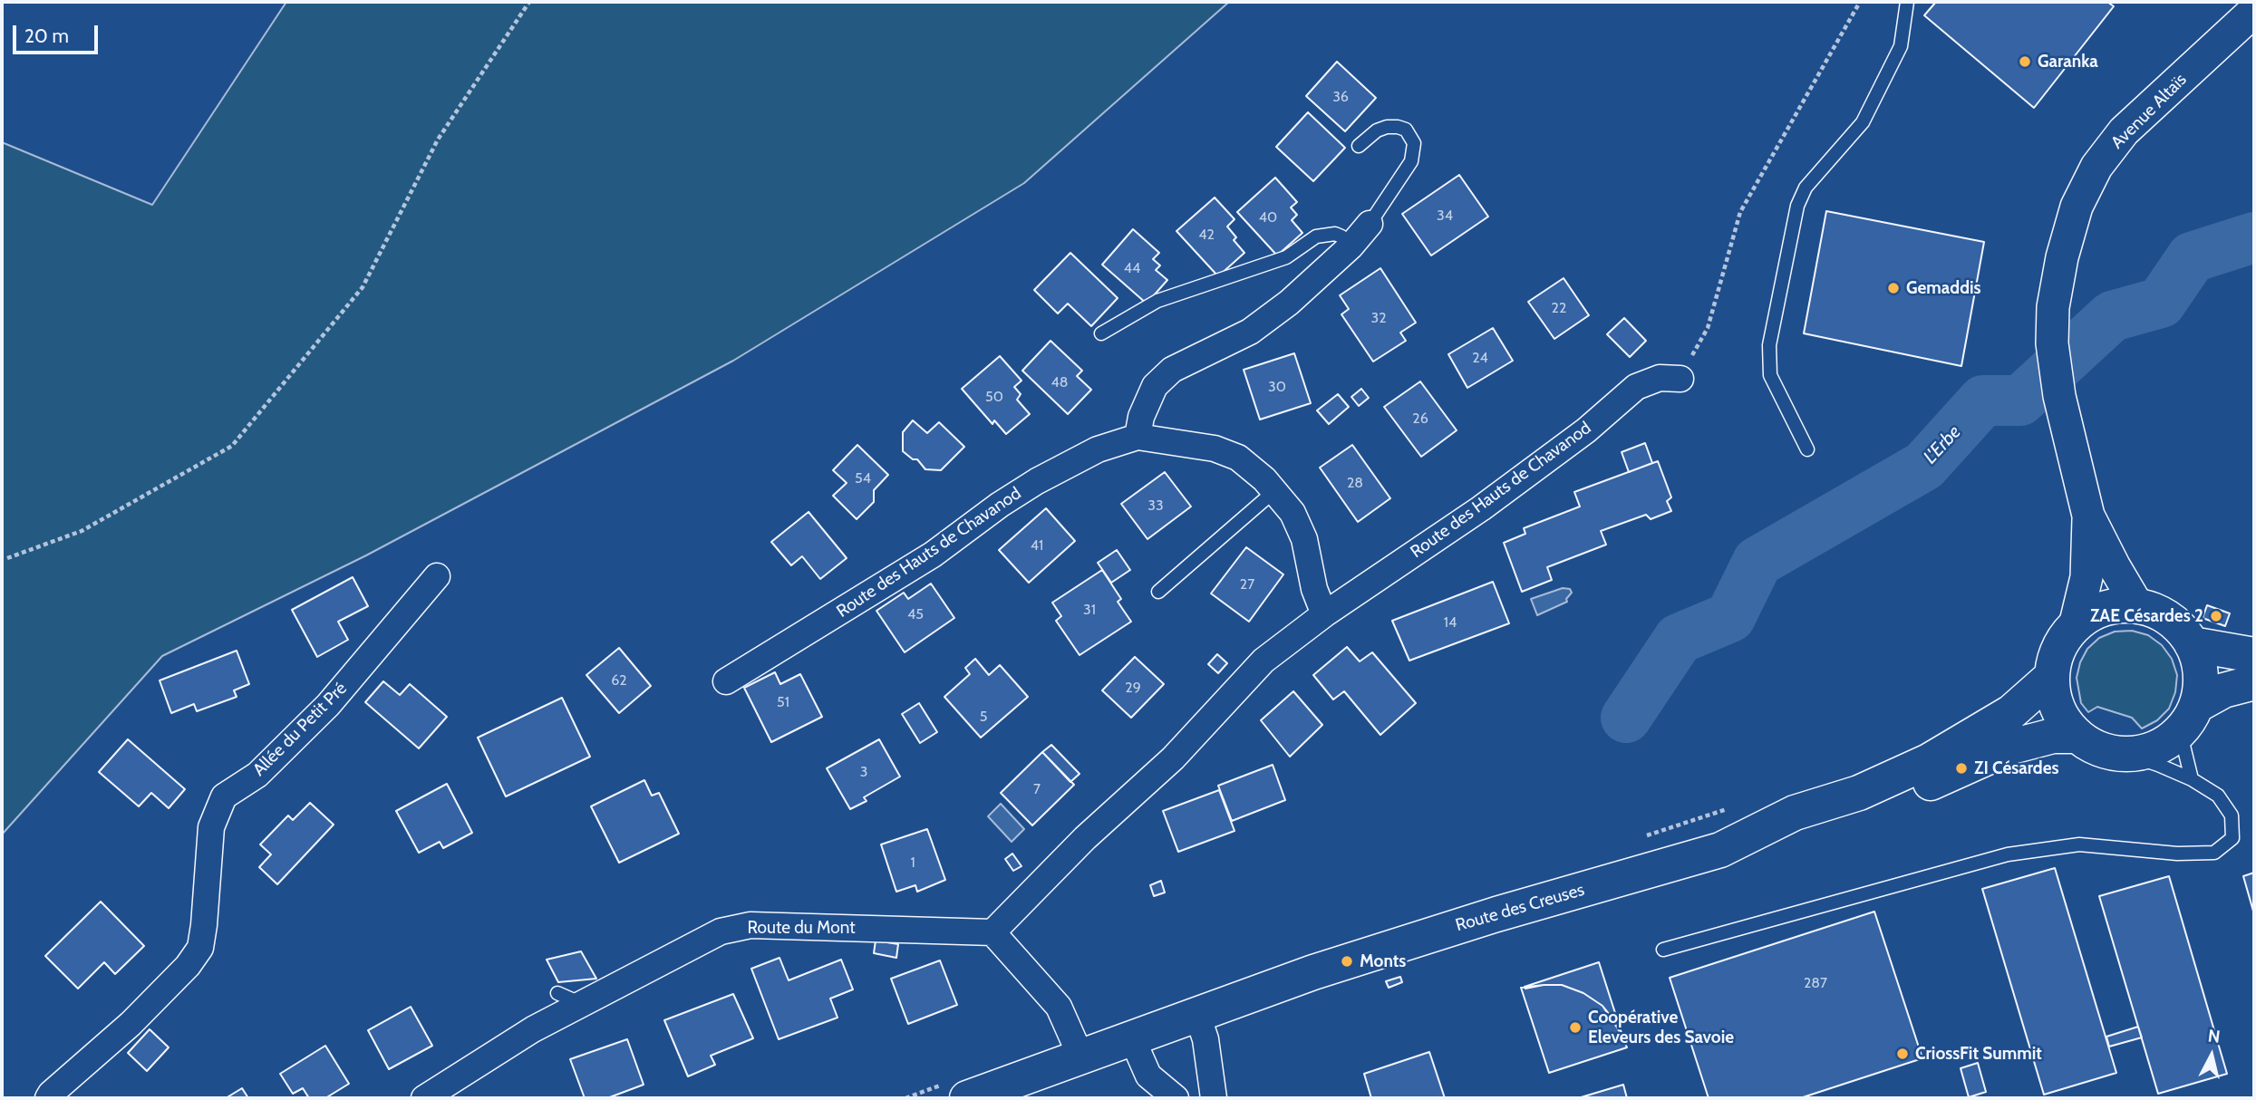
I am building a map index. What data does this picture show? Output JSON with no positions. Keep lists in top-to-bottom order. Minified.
{"streets":{"main road":["Route des Creuses"],"street":["Avenue Altaïs","Route des Hauts de Chavanod","Allée du Petit Pré","Route du Mont"]},"crossings":[["Route des Hauts de Chavanod","Route du Mont"]],"water":["L'Erbe"],"places":["Garanka","Gemaddis","ZAE Césardes 2","ZI Césardes","Monts","Coopérative Eleveurs des Savoie","CriossFit Summit"],"house_numbers":["36","34","40","42","44","22","32","24","48","30","50","26","54","28","33","41","27","31","45","14","62","29","51","5","3","7","1","287"],"scale_bar":"20 m","north":"top"}
